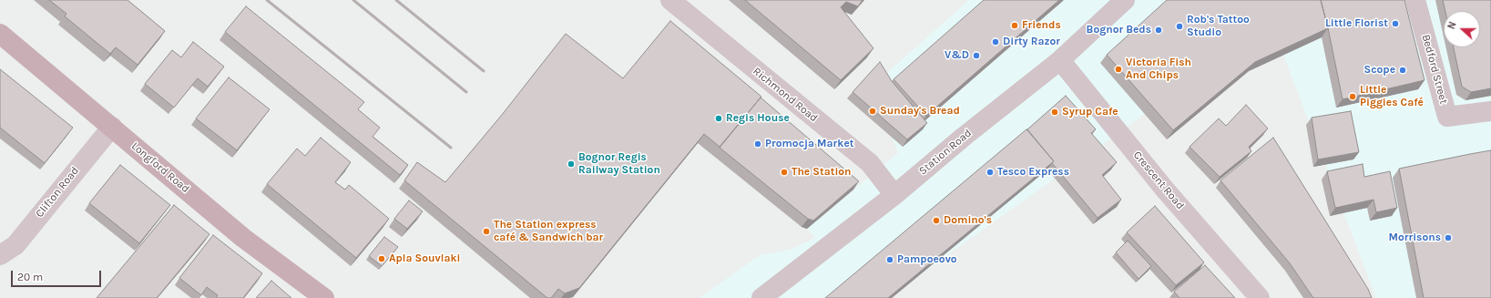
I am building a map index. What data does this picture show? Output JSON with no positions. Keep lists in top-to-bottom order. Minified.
{"streets":{"main road":["Longford Road"],"street":["Bedford Street","Richmond Road","Station Road","Crescent Road","Clifton Road"]},"crossings":[["Richmond Road","Station Road"],["Station Road","Crescent Road"],["Longford Road","Clifton Road"]],"places":["Little Florist","Friends","Rob's Tattoo Studio","Bognor Beds","Dirty Razor","V&D","Victoria Fish And Chips","Scope","Little Piggies Café","Sunday's Bread","Syrup Cafe","Regis House","Promocja Market","Bognor Regis Railway Station","The Station","Tesco Express","Domino's","The Station express café & Sandwich bar","Morrisons","Apla Souvlaki","Pampoeovo"],"scale_bar":"20 m","north":"left"}
